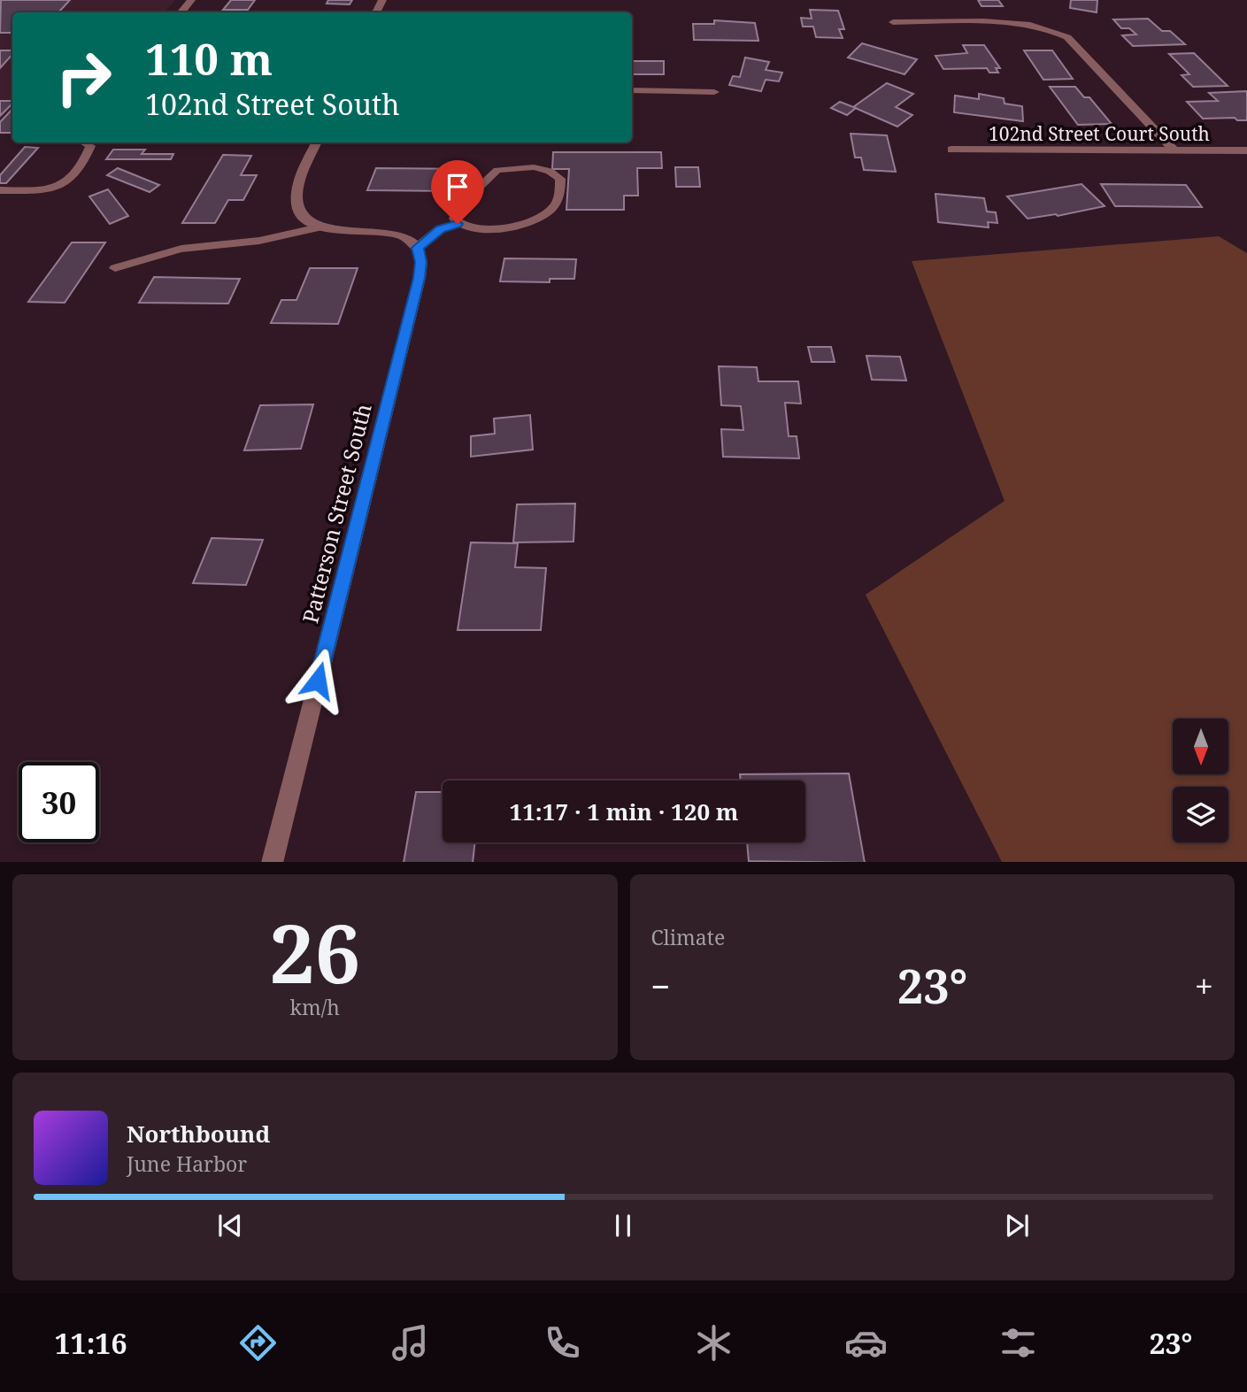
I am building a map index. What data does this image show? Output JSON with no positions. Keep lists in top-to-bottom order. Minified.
{"streets":{"street":["102nd Street Court South","Patterson Street South"]},"north":"bottom","page":{"turn":["110 m","102nd Street South"],"limit":"30","trip":"11:17 · 1 min · 120 m","tile":[["26","km/h"],"Climate"],"heat":["−","23°","+"],"song":["Northbound","June Harbor"],"tabs":["11:16","23°"]}}
